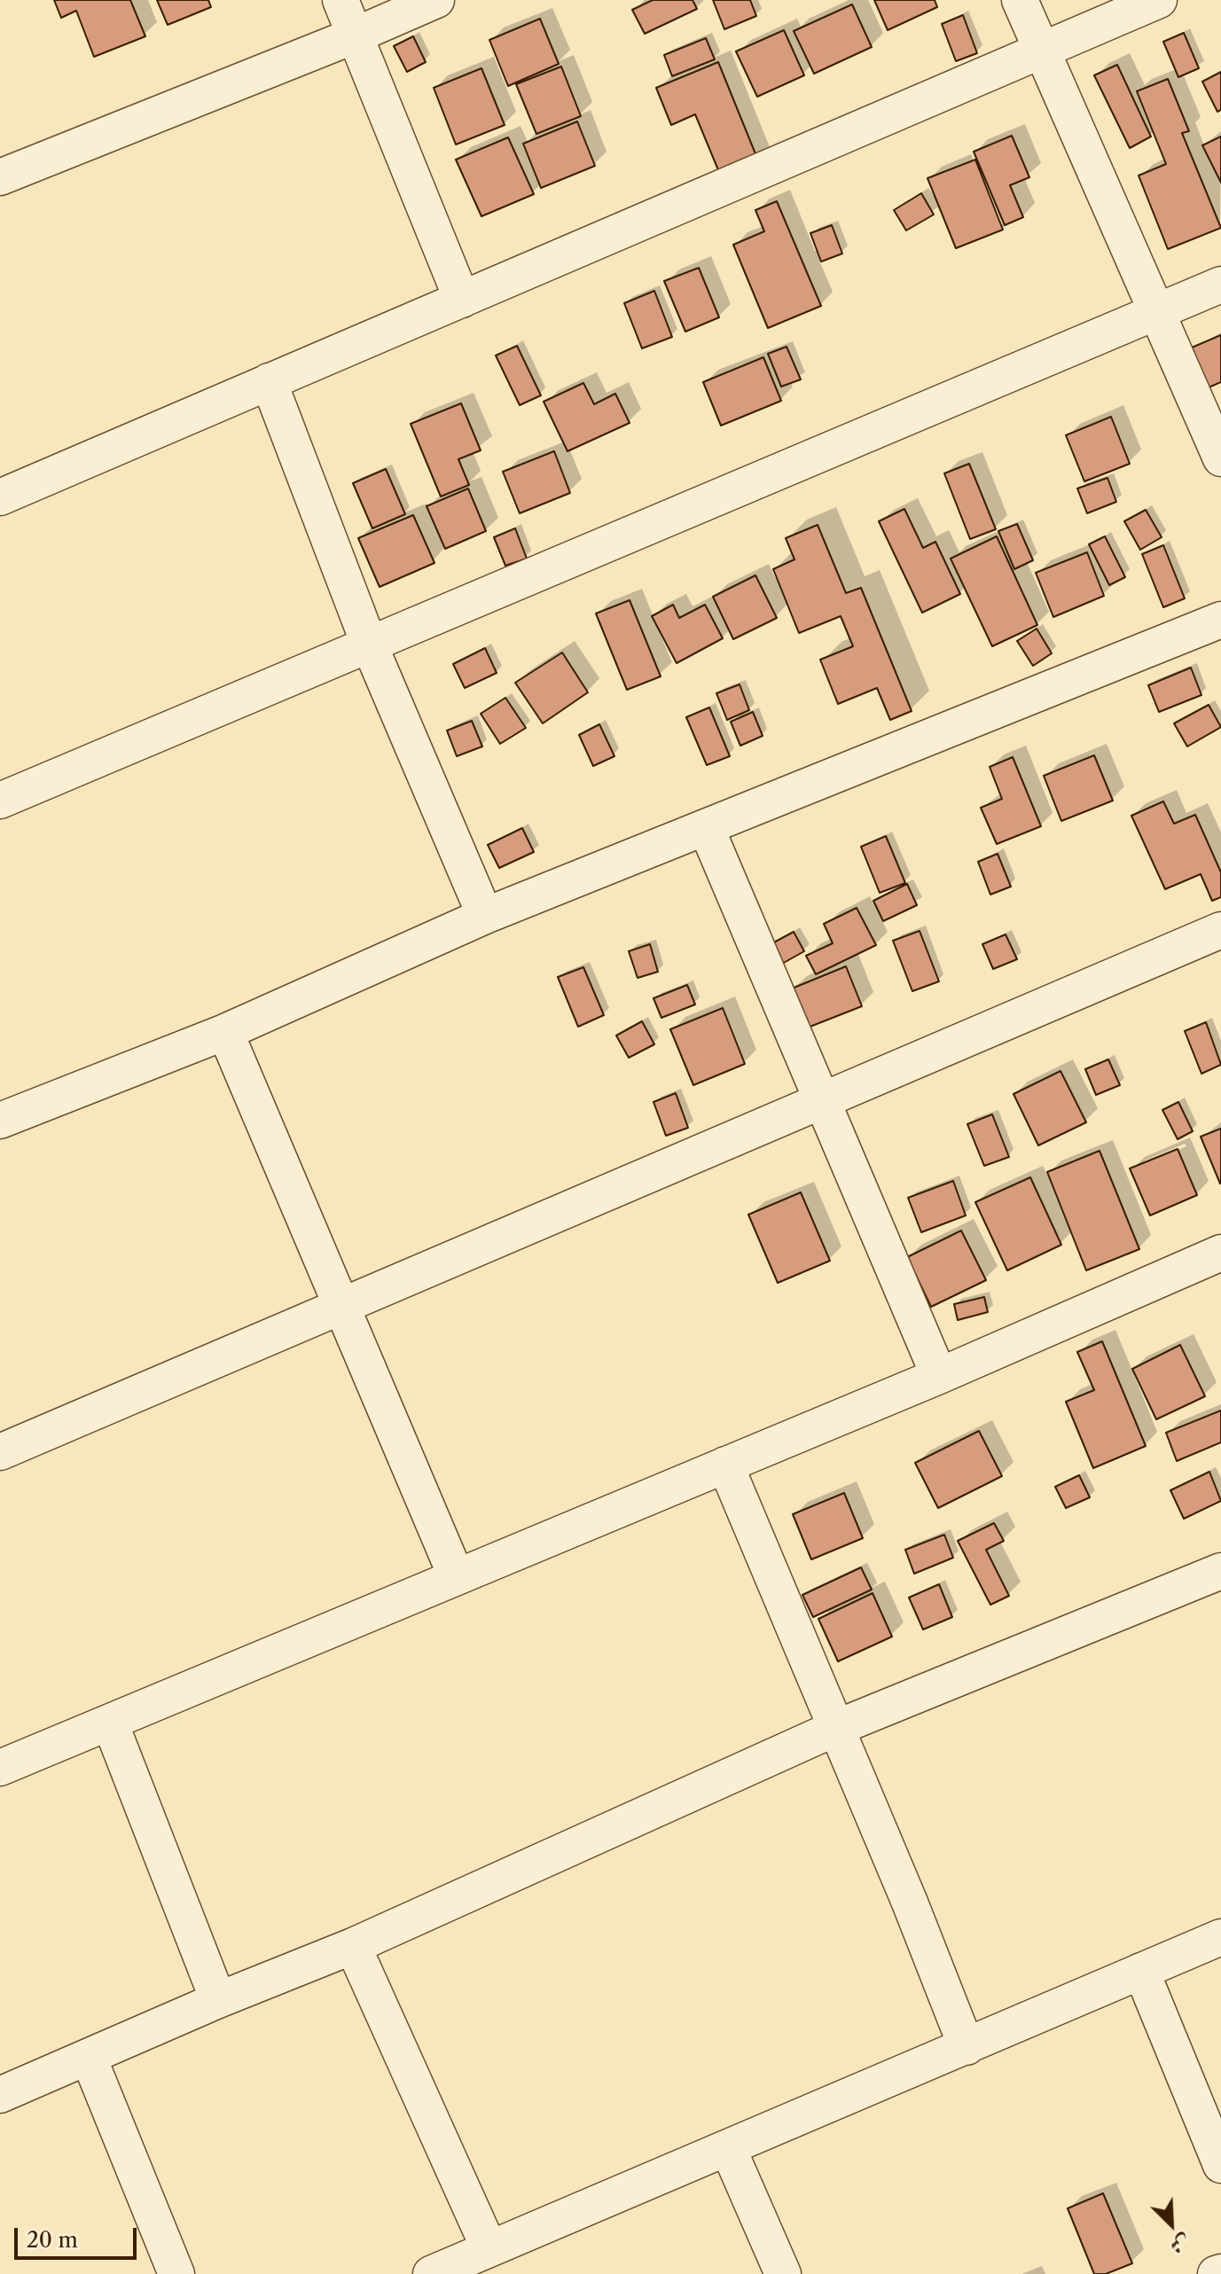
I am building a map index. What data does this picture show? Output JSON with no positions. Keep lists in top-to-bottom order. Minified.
{"scale_bar":"20 m","north":"bottom right"}
